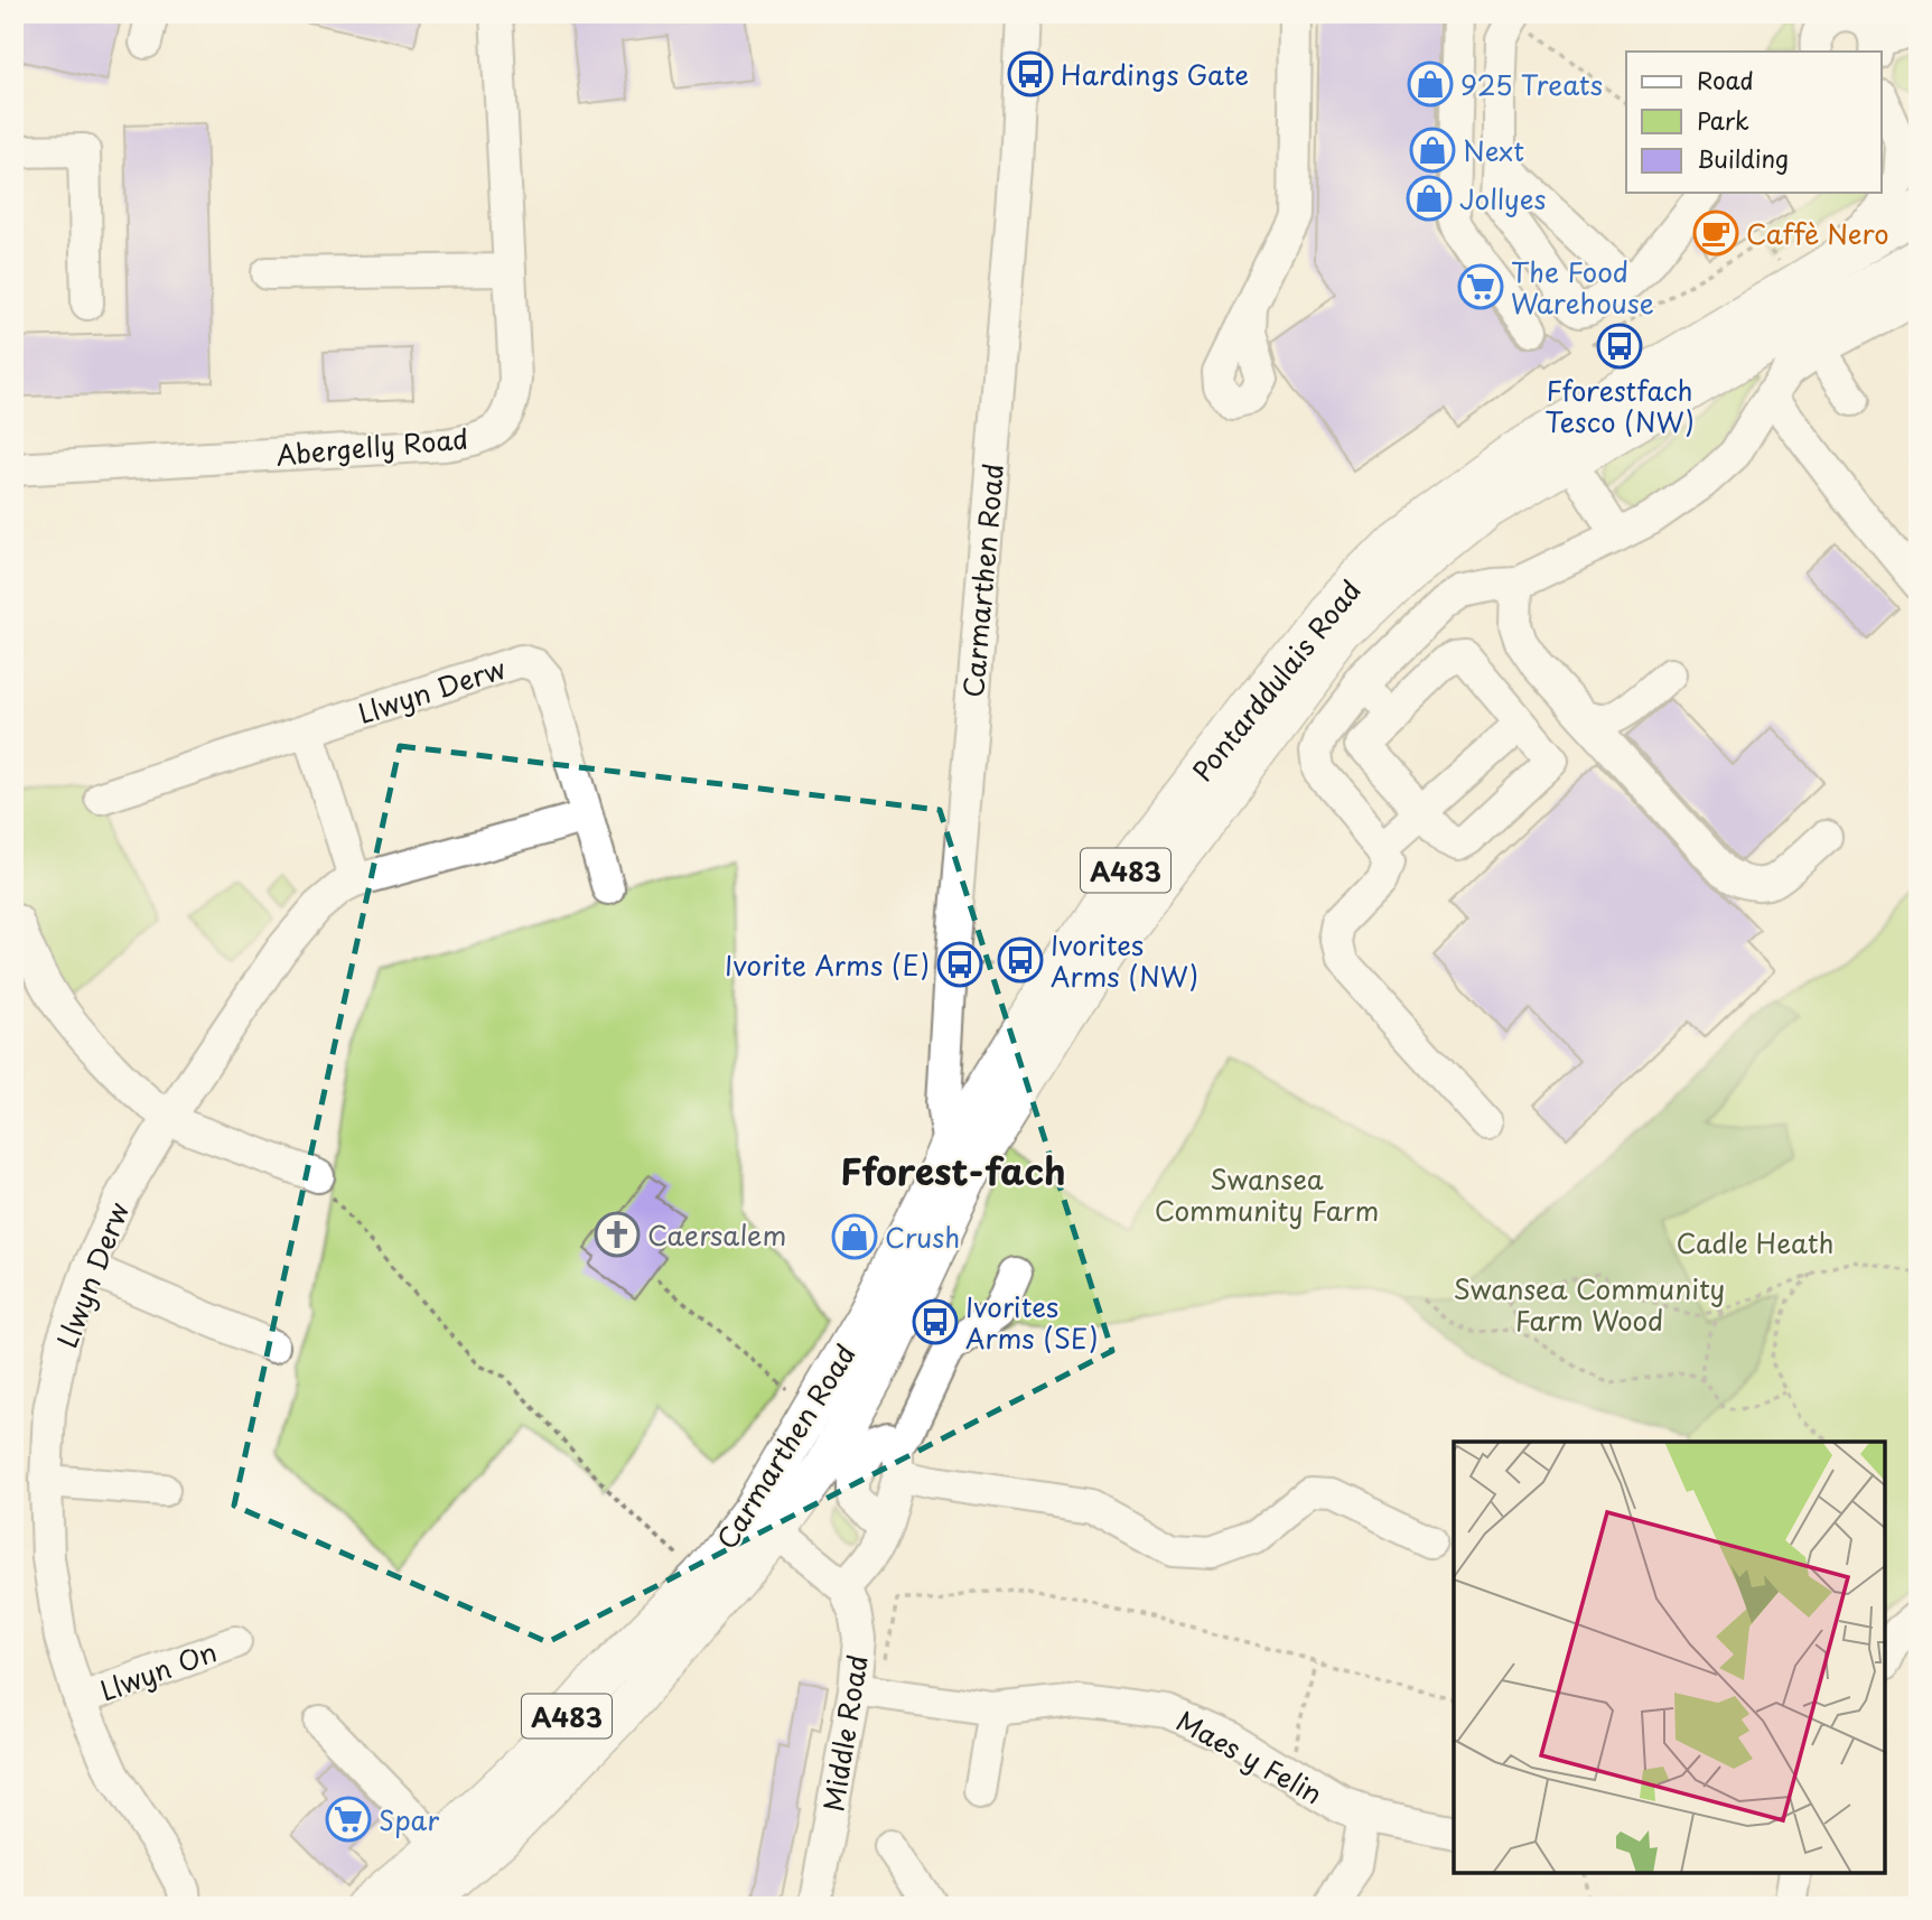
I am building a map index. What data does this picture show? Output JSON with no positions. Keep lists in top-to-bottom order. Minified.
{"streets":{"main road":["Carmarthen Road","Pontarddulais Road","A483"],"street":["Abergelly Road","Llwyn Derw","Llwyn On","Middle Road","Maes y Felin"]},"crossings":[["Carmarthen Road","Pontarddulais Road"],["Llwyn Derw","Llwyn On"],["Middle Road","Maes y Felin"]],"districts":["Fforest-fach"],"parks":["Swansea Community Farm","Cadle Heath","Swansea Community Farm Wood"],"places":{"bus stop":["Hardings Gate","Fforestfach Tesco (NW)","Ivorites Arms (NW)","Ivorite Arms (E)","Ivorites Arms (SE)"],"shop":["925 Treats","Next","Jollyes","Crush"],"cafe":["Caffè Nero"],"supermarket":["The Food Warehouse","Spar"],"church":["Caersalem"]},"legend":["Road","Park","Building"]}
